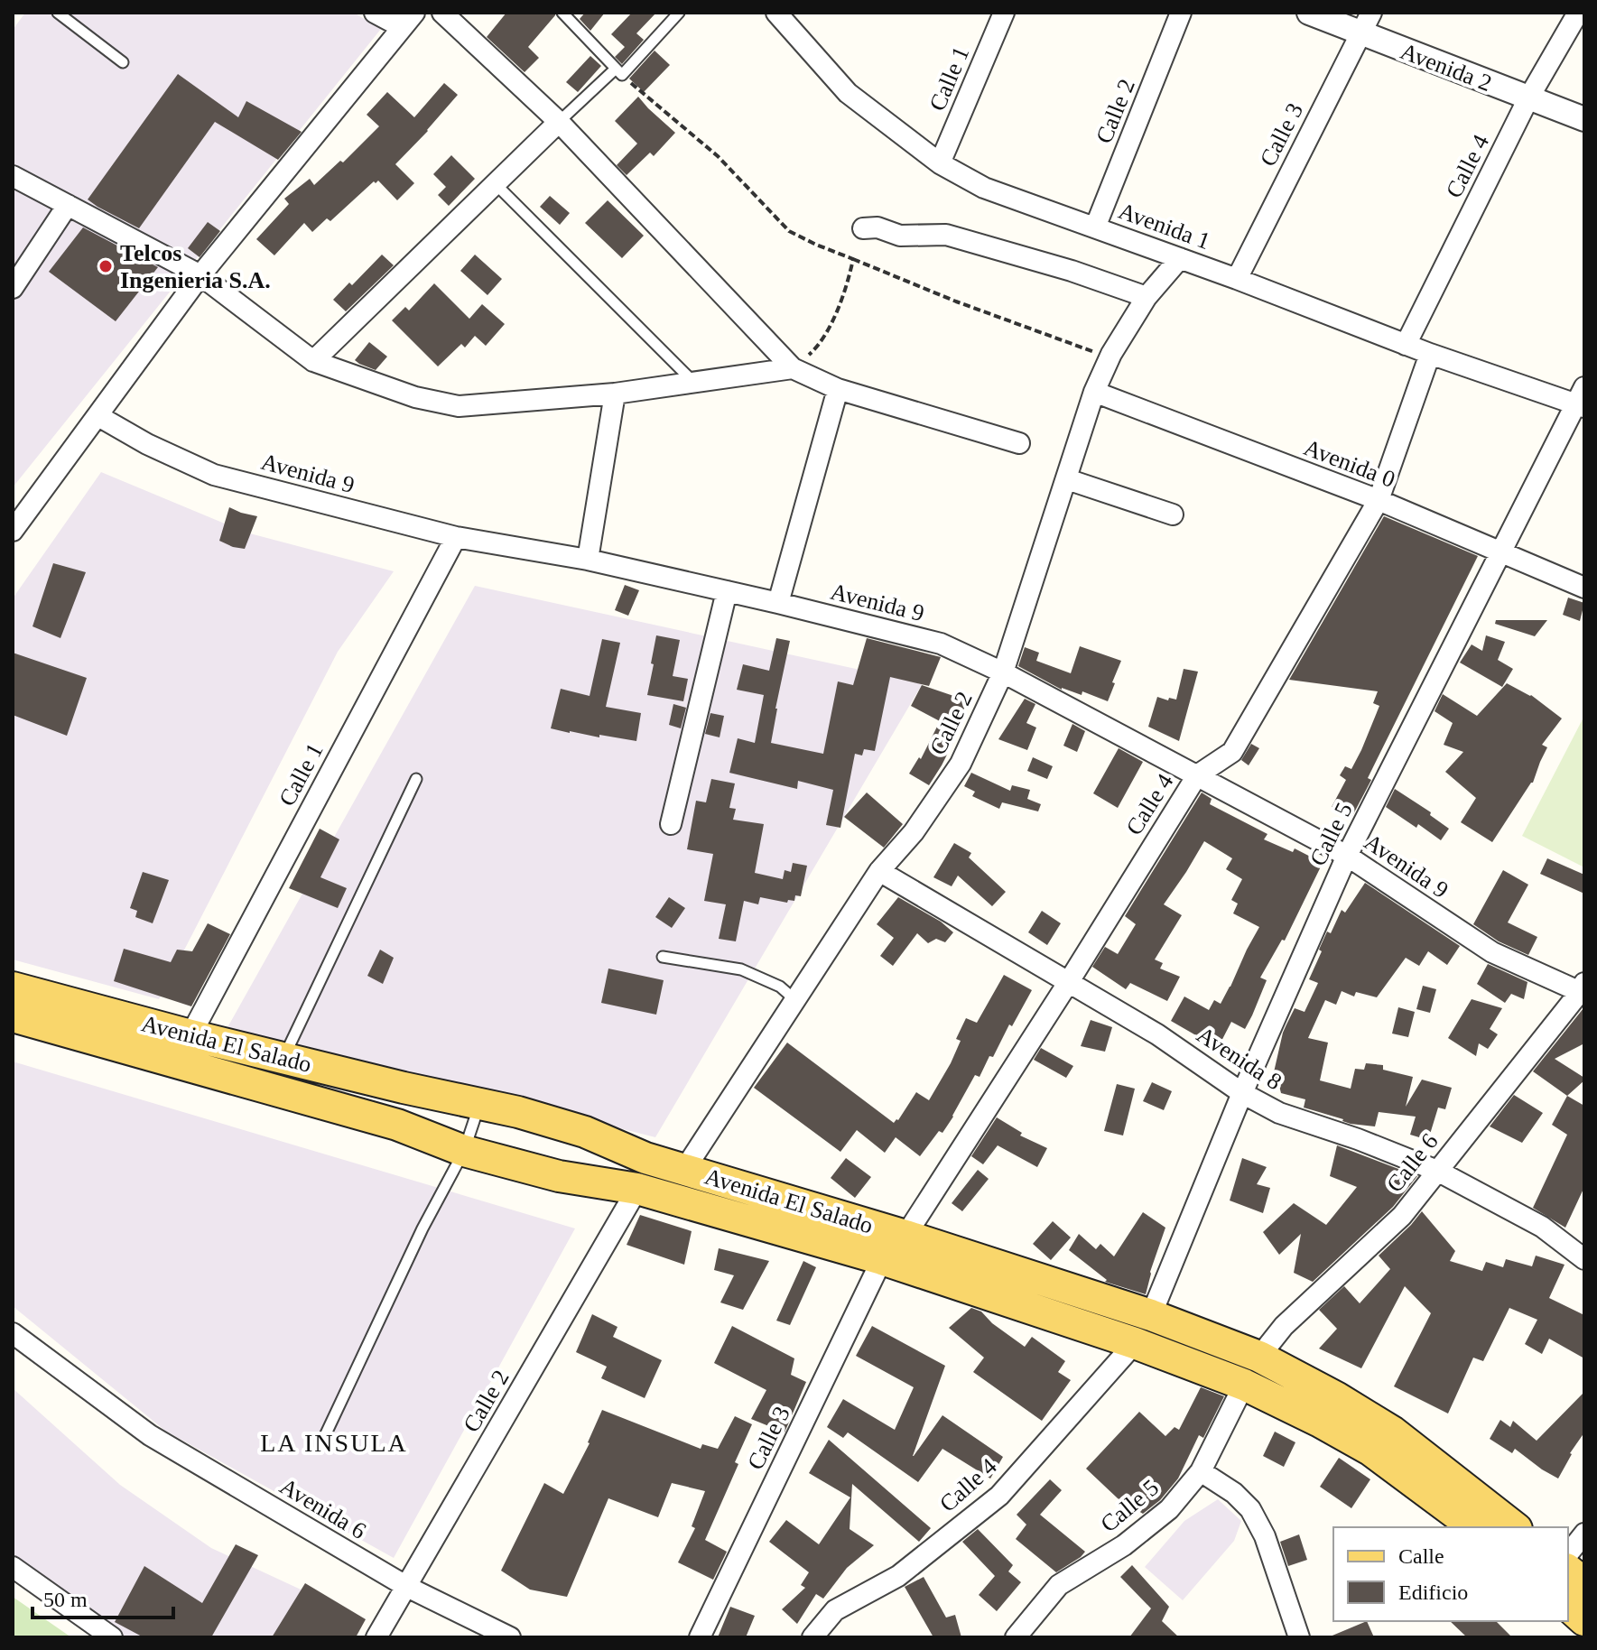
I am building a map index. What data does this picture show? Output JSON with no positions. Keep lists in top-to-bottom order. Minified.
{"streets":{"main road":["Avenida El Salado"],"street":["Avenida 2","Calle 1","Calle 2","Calle 3","Calle 4","Avenida 1","Avenida 0","Avenida 9","Calle 5","Avenida 8","Calle 6","Avenida 6"]},"crossings":[["Avenida 2","Calle 3"],["Avenida 2","Calle 4"],["Calle 1","Avenida 1"],["Calle 1","Avenida 9"],["Calle 1","Avenida El Salado"],["Calle 2","Avenida 1"],["Calle 2","Avenida 0"],["Calle 2","Avenida 9"],["Calle 2","Avenida El Salado"],["Calle 2","Avenida 8"],["Calle 2","Avenida 6"],["Calle 3","Avenida 1"],["Calle 3","Avenida El Salado"],["Calle 4","Avenida 1"],["Calle 4","Avenida 0"],["Calle 4","Avenida 9"],["Calle 4","Avenida El Salado"],["Calle 4","Avenida 8"],["Avenida 1","Calle 5"],["Avenida 0","Calle 5"],["Avenida 9","Calle 5"],["Avenida 9","Calle 6"],["Calle 5","Avenida El Salado"],["Calle 5","Avenida 8"],["Avenida El Salado","Calle 6"],["Avenida 8","Calle 6"]],"districts":["LA INSULA"],"places":["Telcos Ingenieria S.A."],"legend":["Calle","Edificio"],"scale_bar":"50 m"}
